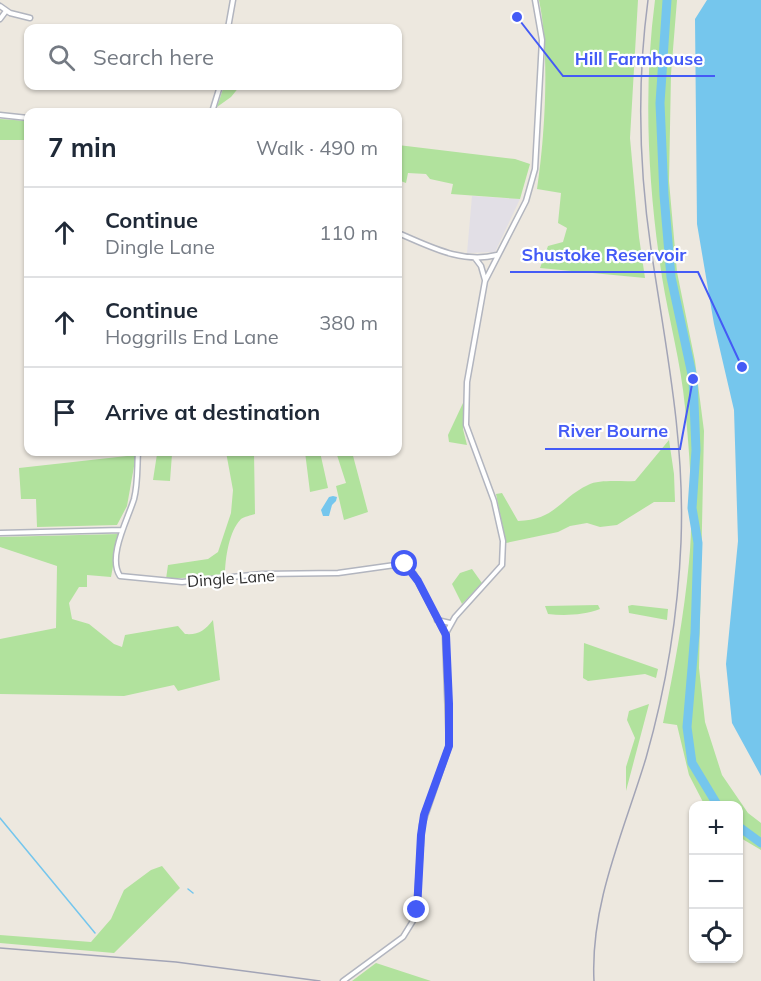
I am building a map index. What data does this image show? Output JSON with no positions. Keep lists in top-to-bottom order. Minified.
{"streets":{"street":["Dingle Lane"]},"places":["Hill Farmhouse","Shustoke Reservoir","River Bourne"],"page":{"search":"Search here","heading":["7 min","Walk · 490 m"],"list":[["Continue","Dingle Lane","110 m"],["Continue","Hoggrills End Lane","380 m"],"Arrive at destination"],"map_buttons":["+","−"]}}
